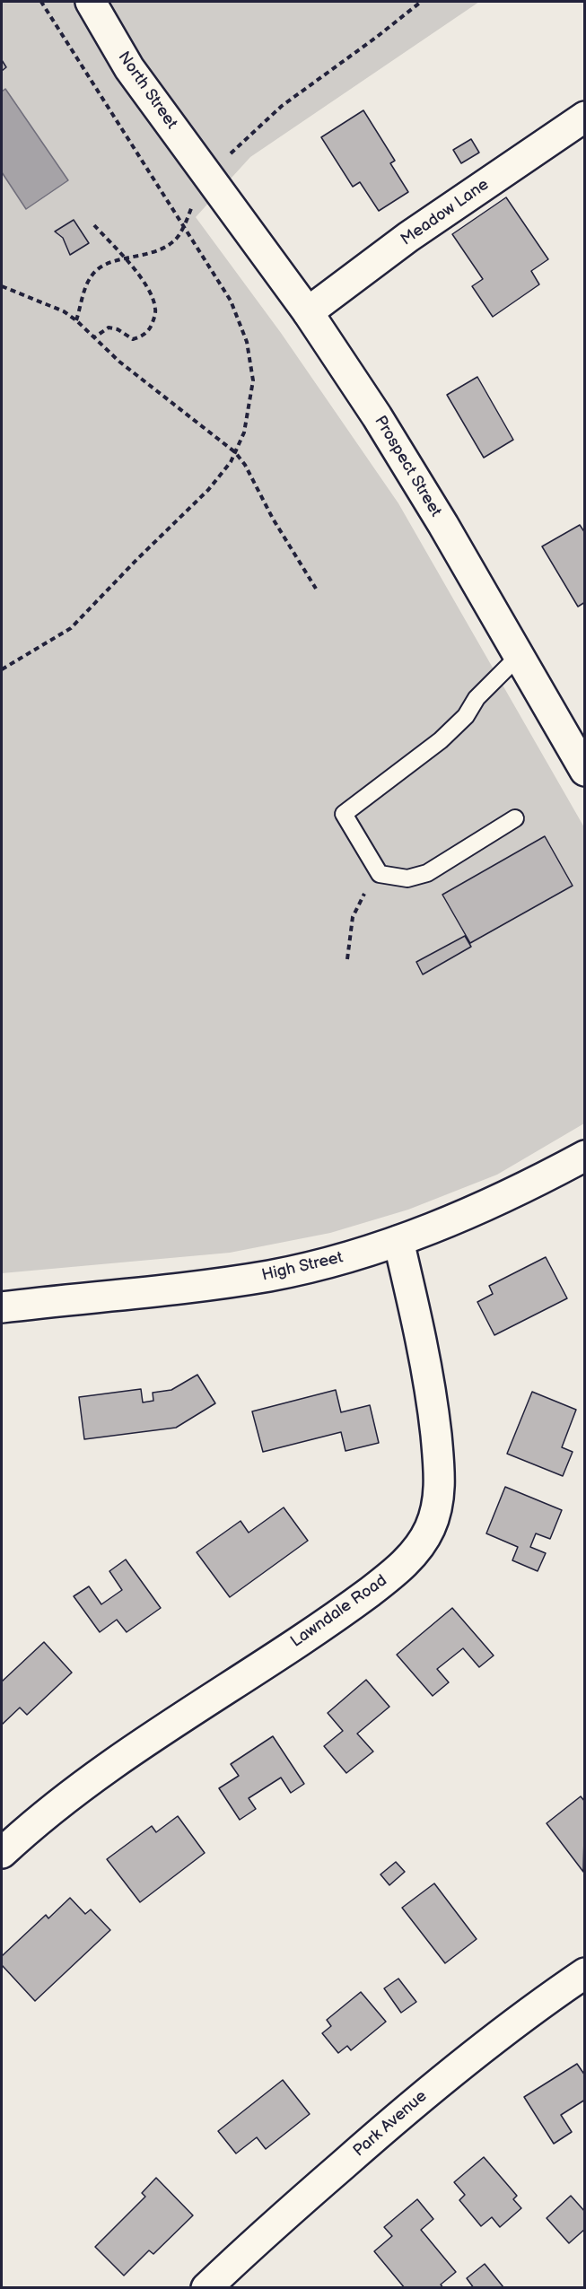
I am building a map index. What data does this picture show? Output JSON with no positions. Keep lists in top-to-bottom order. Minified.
{"streets":{"street":["North Street","Meadow Lane","Prospect Street","High Street","Lawndale Road","Park Avenue"]},"crossings":[["North Street","Prospect Street"],["Meadow Lane","Prospect Street"],["High Street","Lawndale Road"]]}
